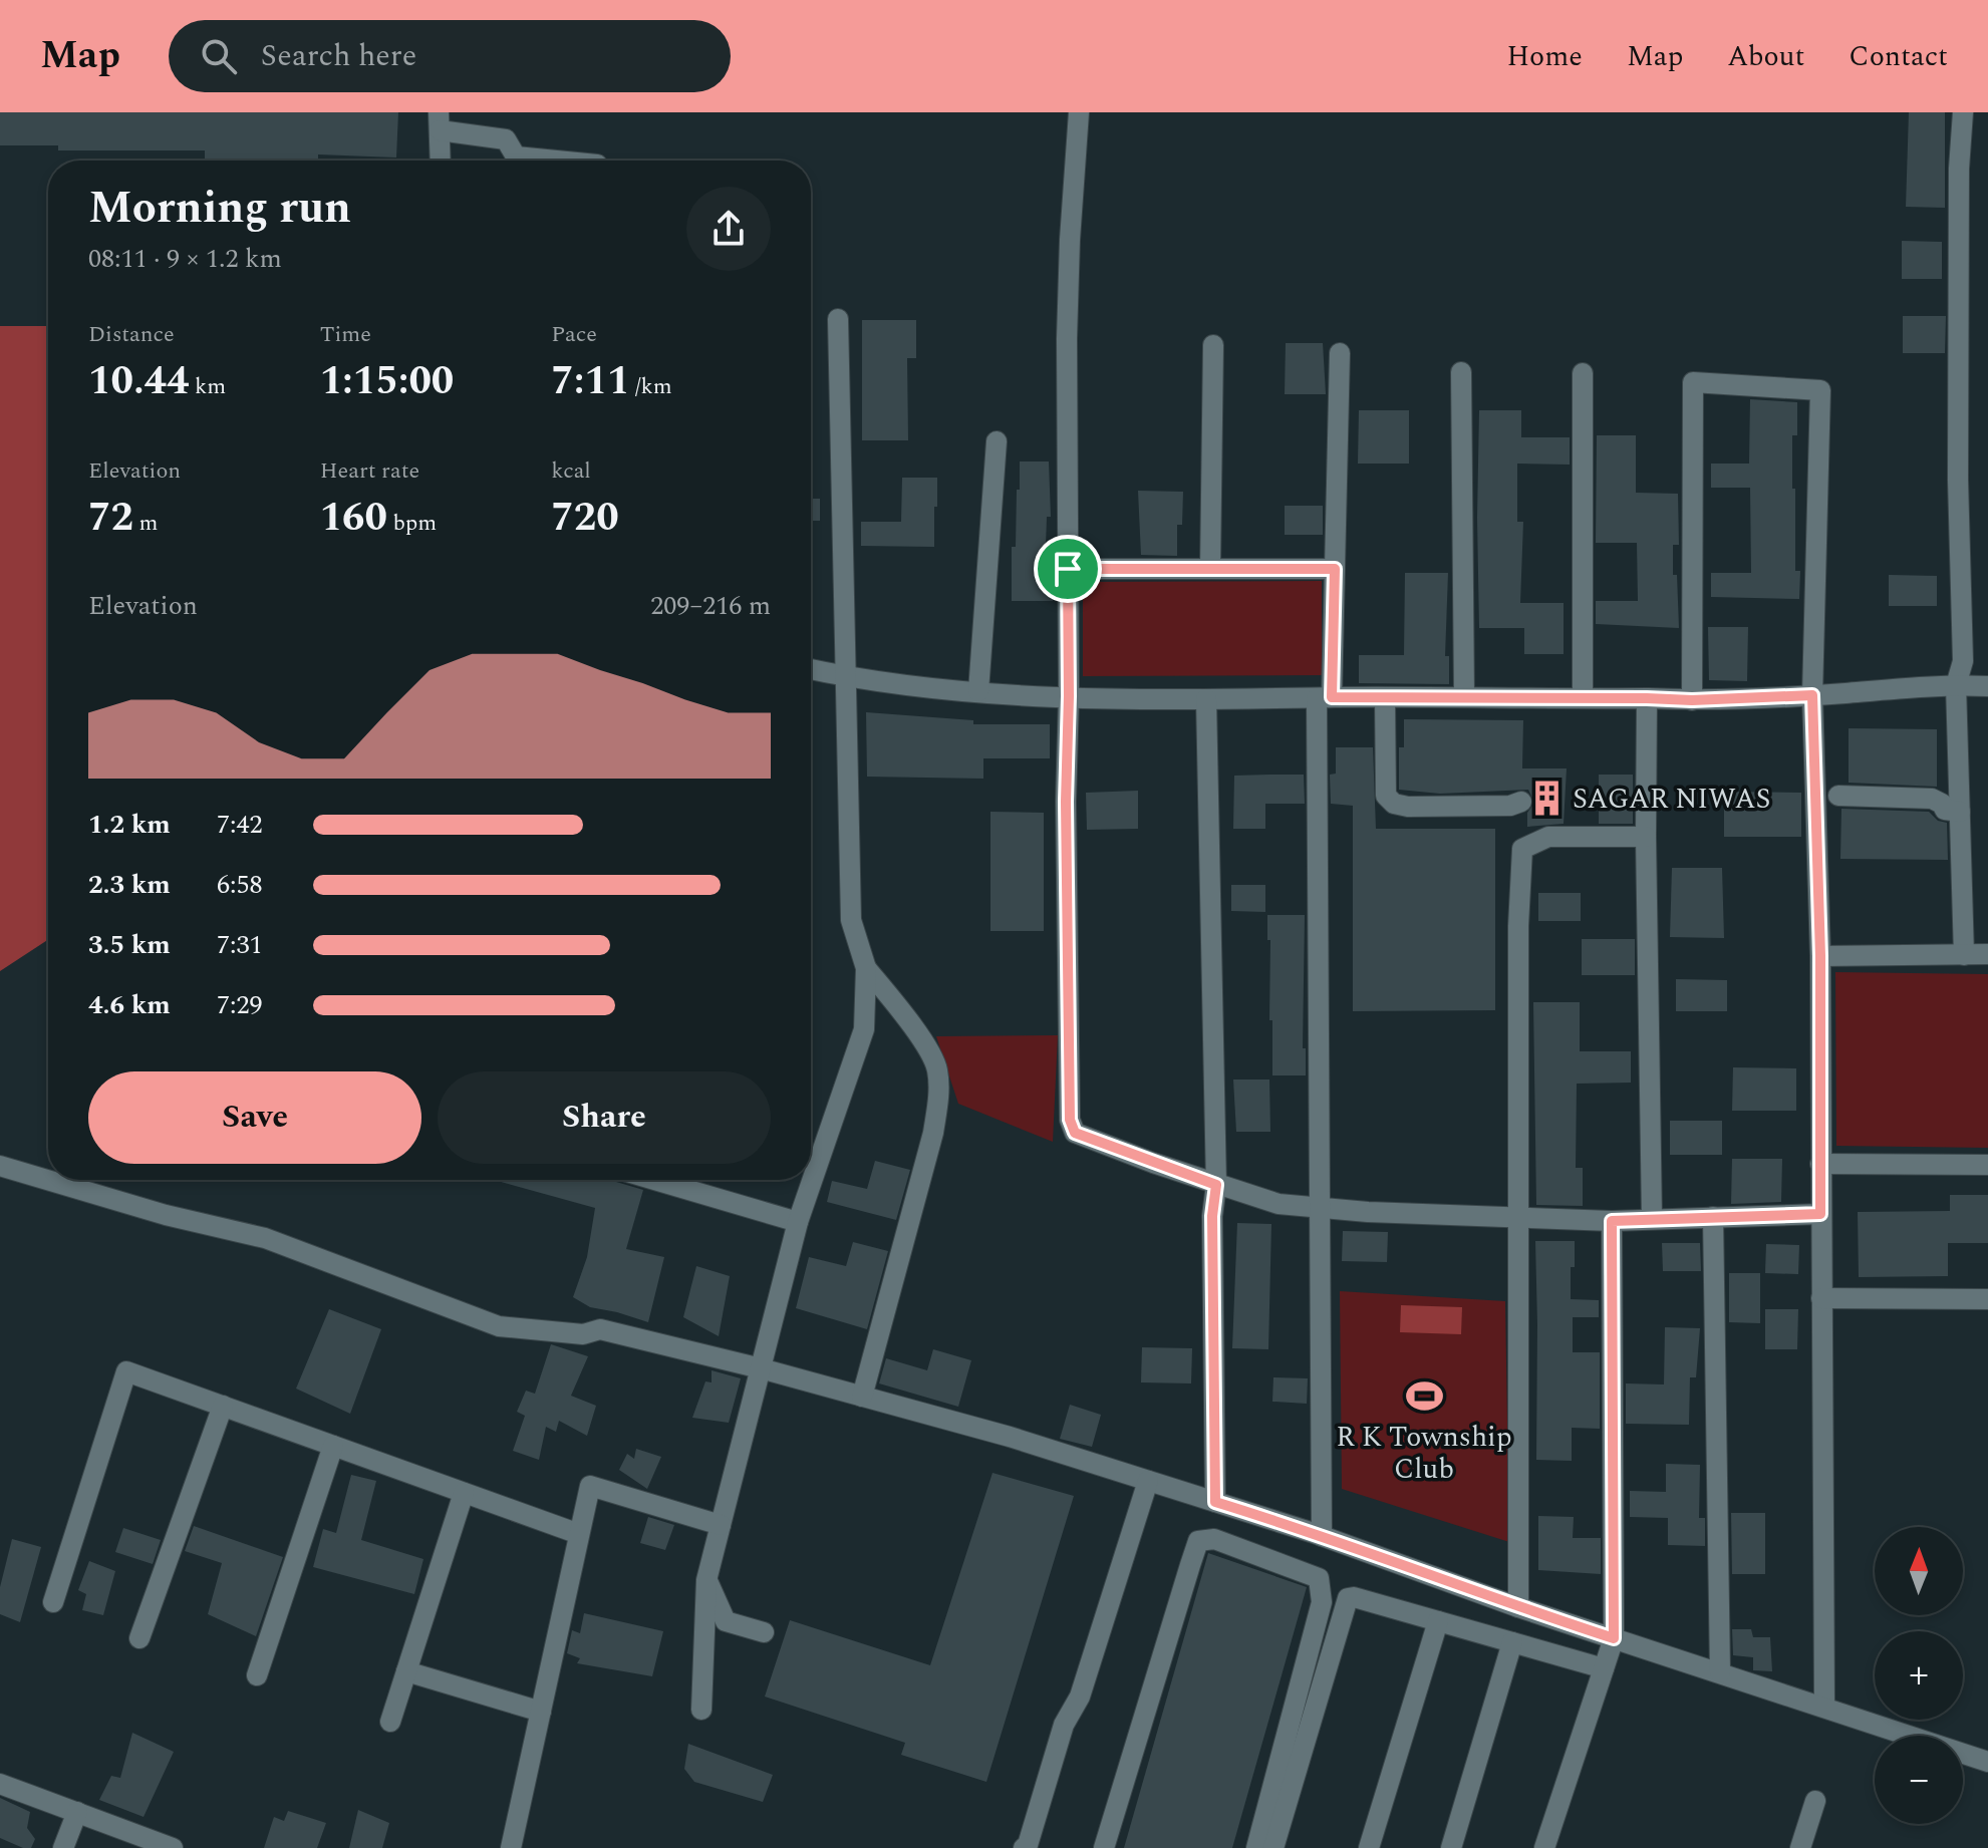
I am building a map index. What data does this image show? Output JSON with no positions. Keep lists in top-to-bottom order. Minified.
{"places":{"building":["SAGAR NIWAS"],"sports":["R K Township Club"]},"north":"top","page":{"header":"Map","search":"Search here","nav":["Home","Map","About","Contact"],"heading":["Morning run","08:11 · 9 × 1.2 km"],"stats":[["Distance","10.44 km"],["Time","1:15:00"],["Pace","7:11 /km"],["Elevation","72 m"],["Heart rate","160 bpm"],["kcal","720"]],"chart":["Elevation","209–216 m"],"list":[{"name":"1.2 km","note":"7:42"},{"name":"2.3 km","note":"6:58"},{"name":"3.5 km","note":"7:31"},{"name":"4.6 km","note":"7:29"}],"buttons":["Save","Share"],"map_buttons":["+","−"]}}
